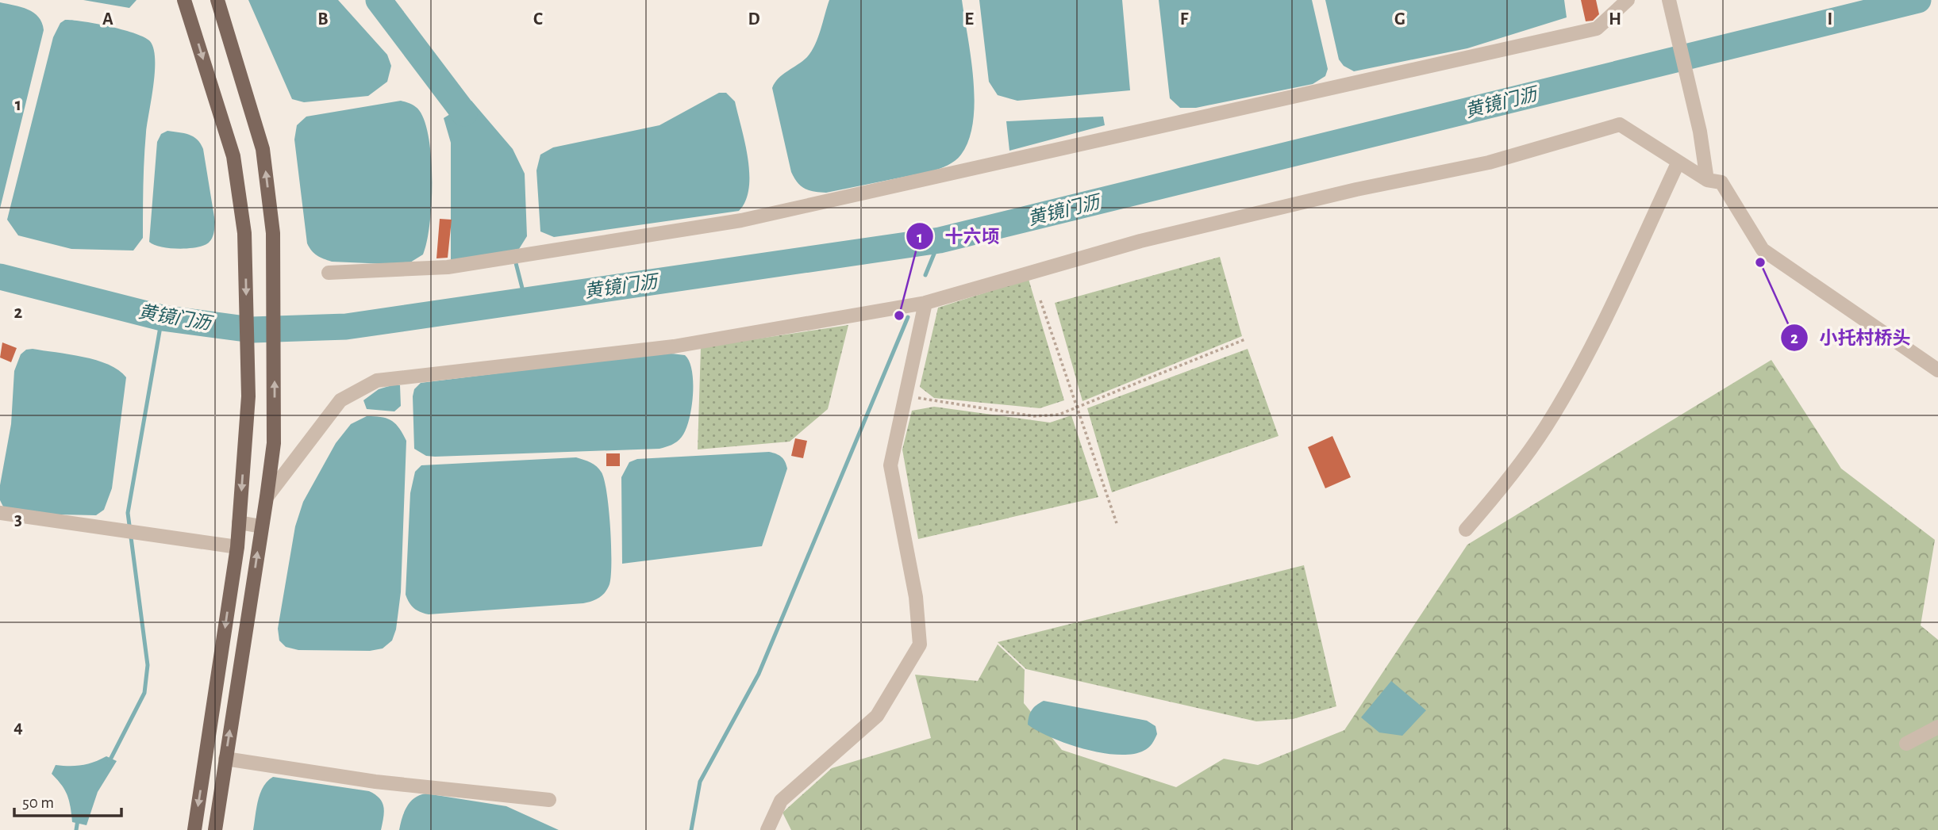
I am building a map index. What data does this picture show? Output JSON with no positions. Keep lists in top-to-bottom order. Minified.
{"water":["黄镜门沥"],"places":["小托村桥头","十六顷"],"scale_bar":"50 m","grid":{"columns":["A","B","C","D","E","F","G","H","I"],"rows":["1","2","3","4"]}}
